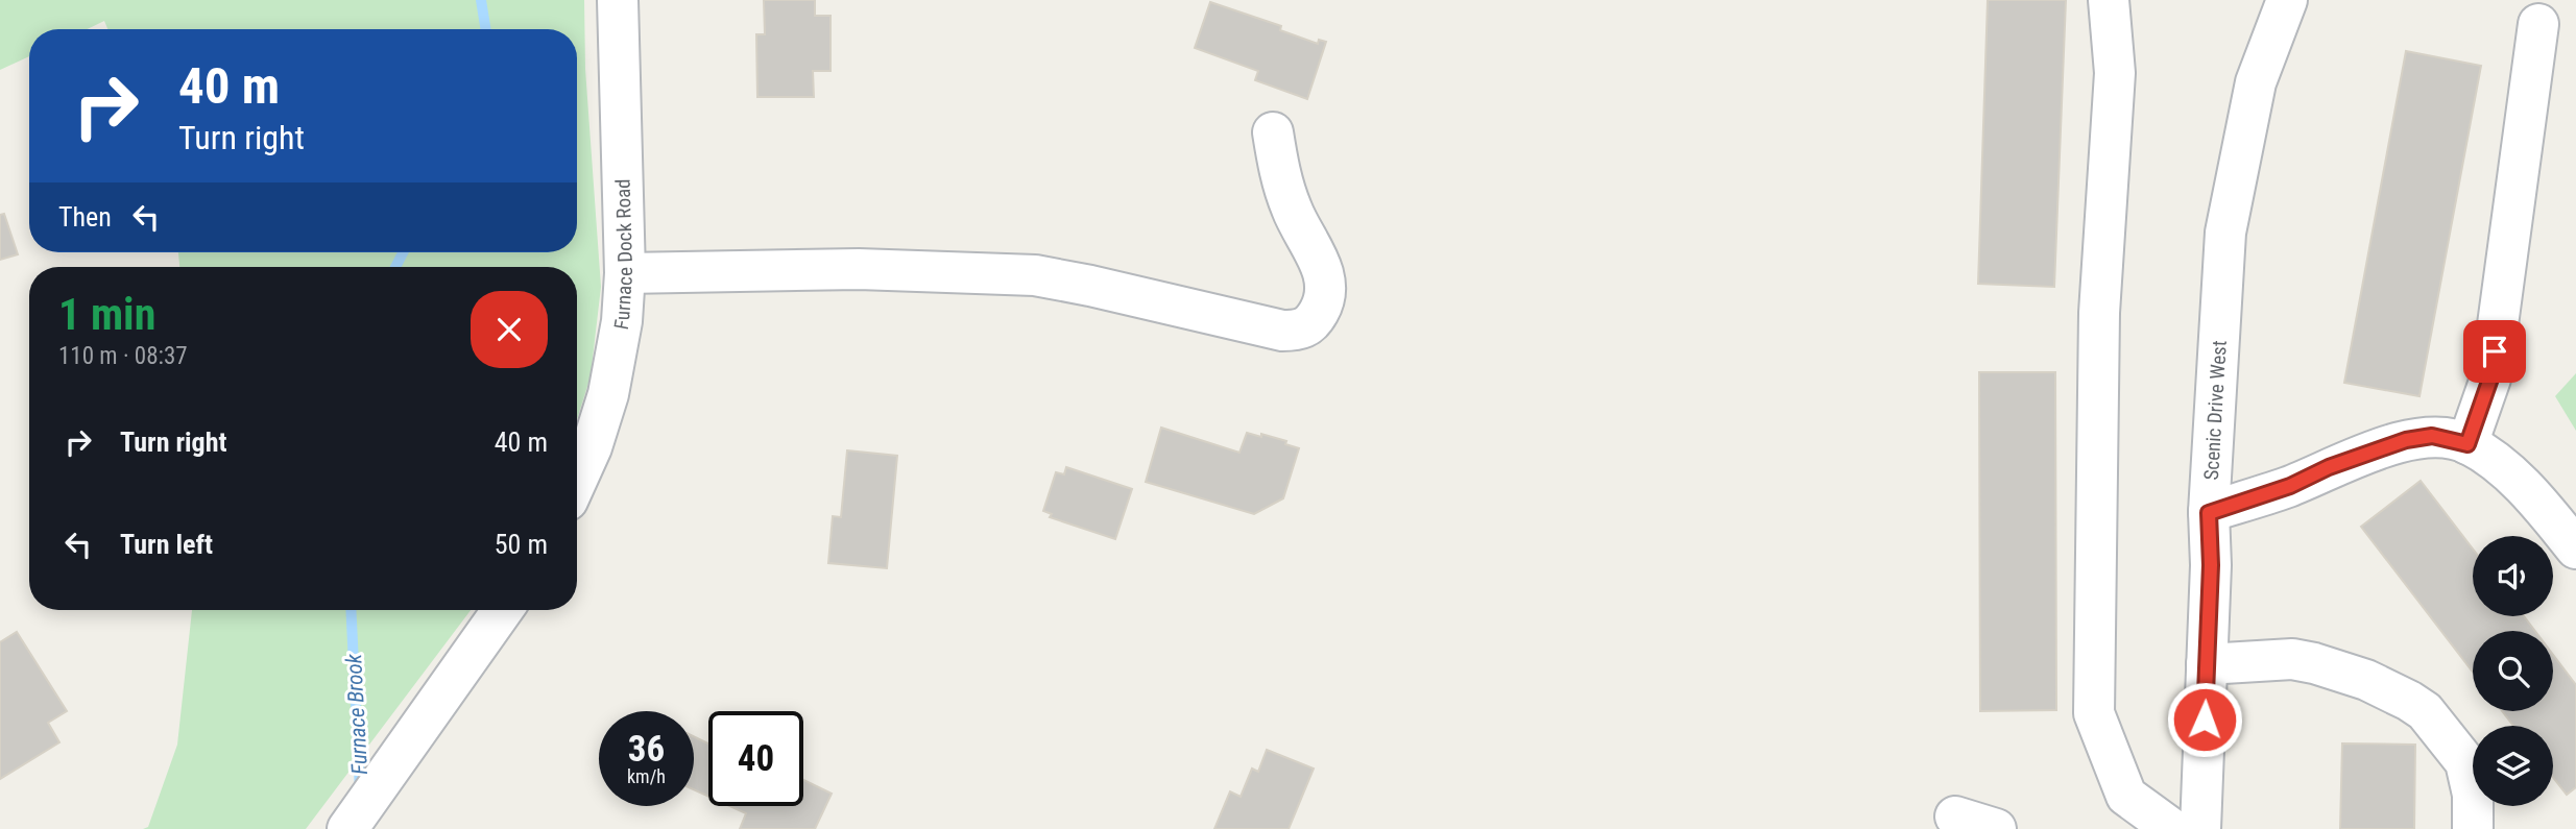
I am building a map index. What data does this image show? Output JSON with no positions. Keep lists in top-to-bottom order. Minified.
{"streets":{"street":["Furnace Dock Road","Scenic Drive West"]},"water":["Furnace Brook"],"page":{"turn":["40 m","Turn right"],"then":"Then","heading":["1 min","110 m · 08:37"],"list":[{"name":"Turn right","value":"40 m"},{"name":"Turn left","value":"50 m"}],"speed":"36 km/h","limit":"40"}}
